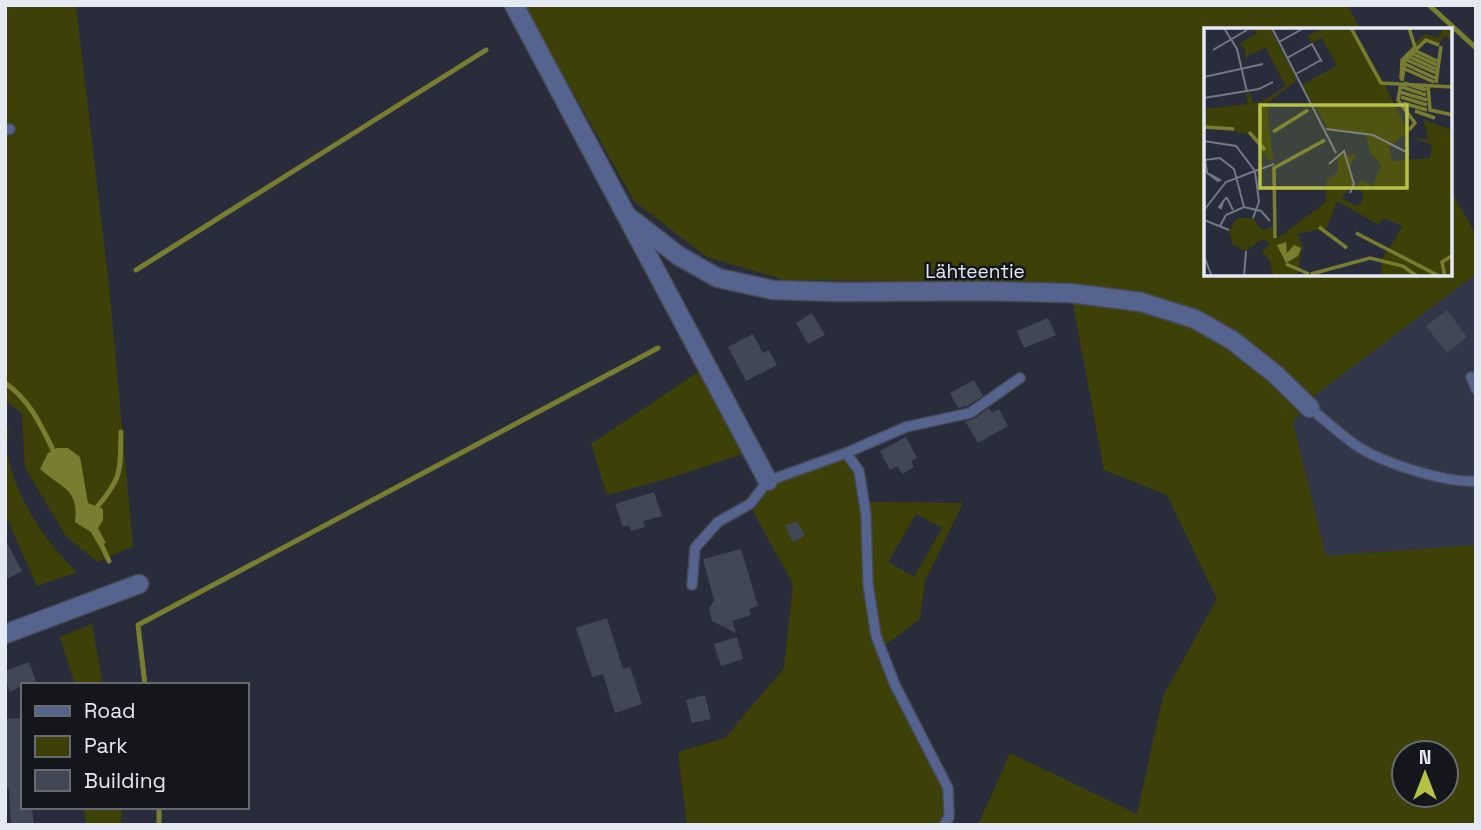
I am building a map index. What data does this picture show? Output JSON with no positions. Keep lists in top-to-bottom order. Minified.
{"streets":{"street":["Lähteentie"]},"legend":["Road","Park","Building"],"north":"top"}
